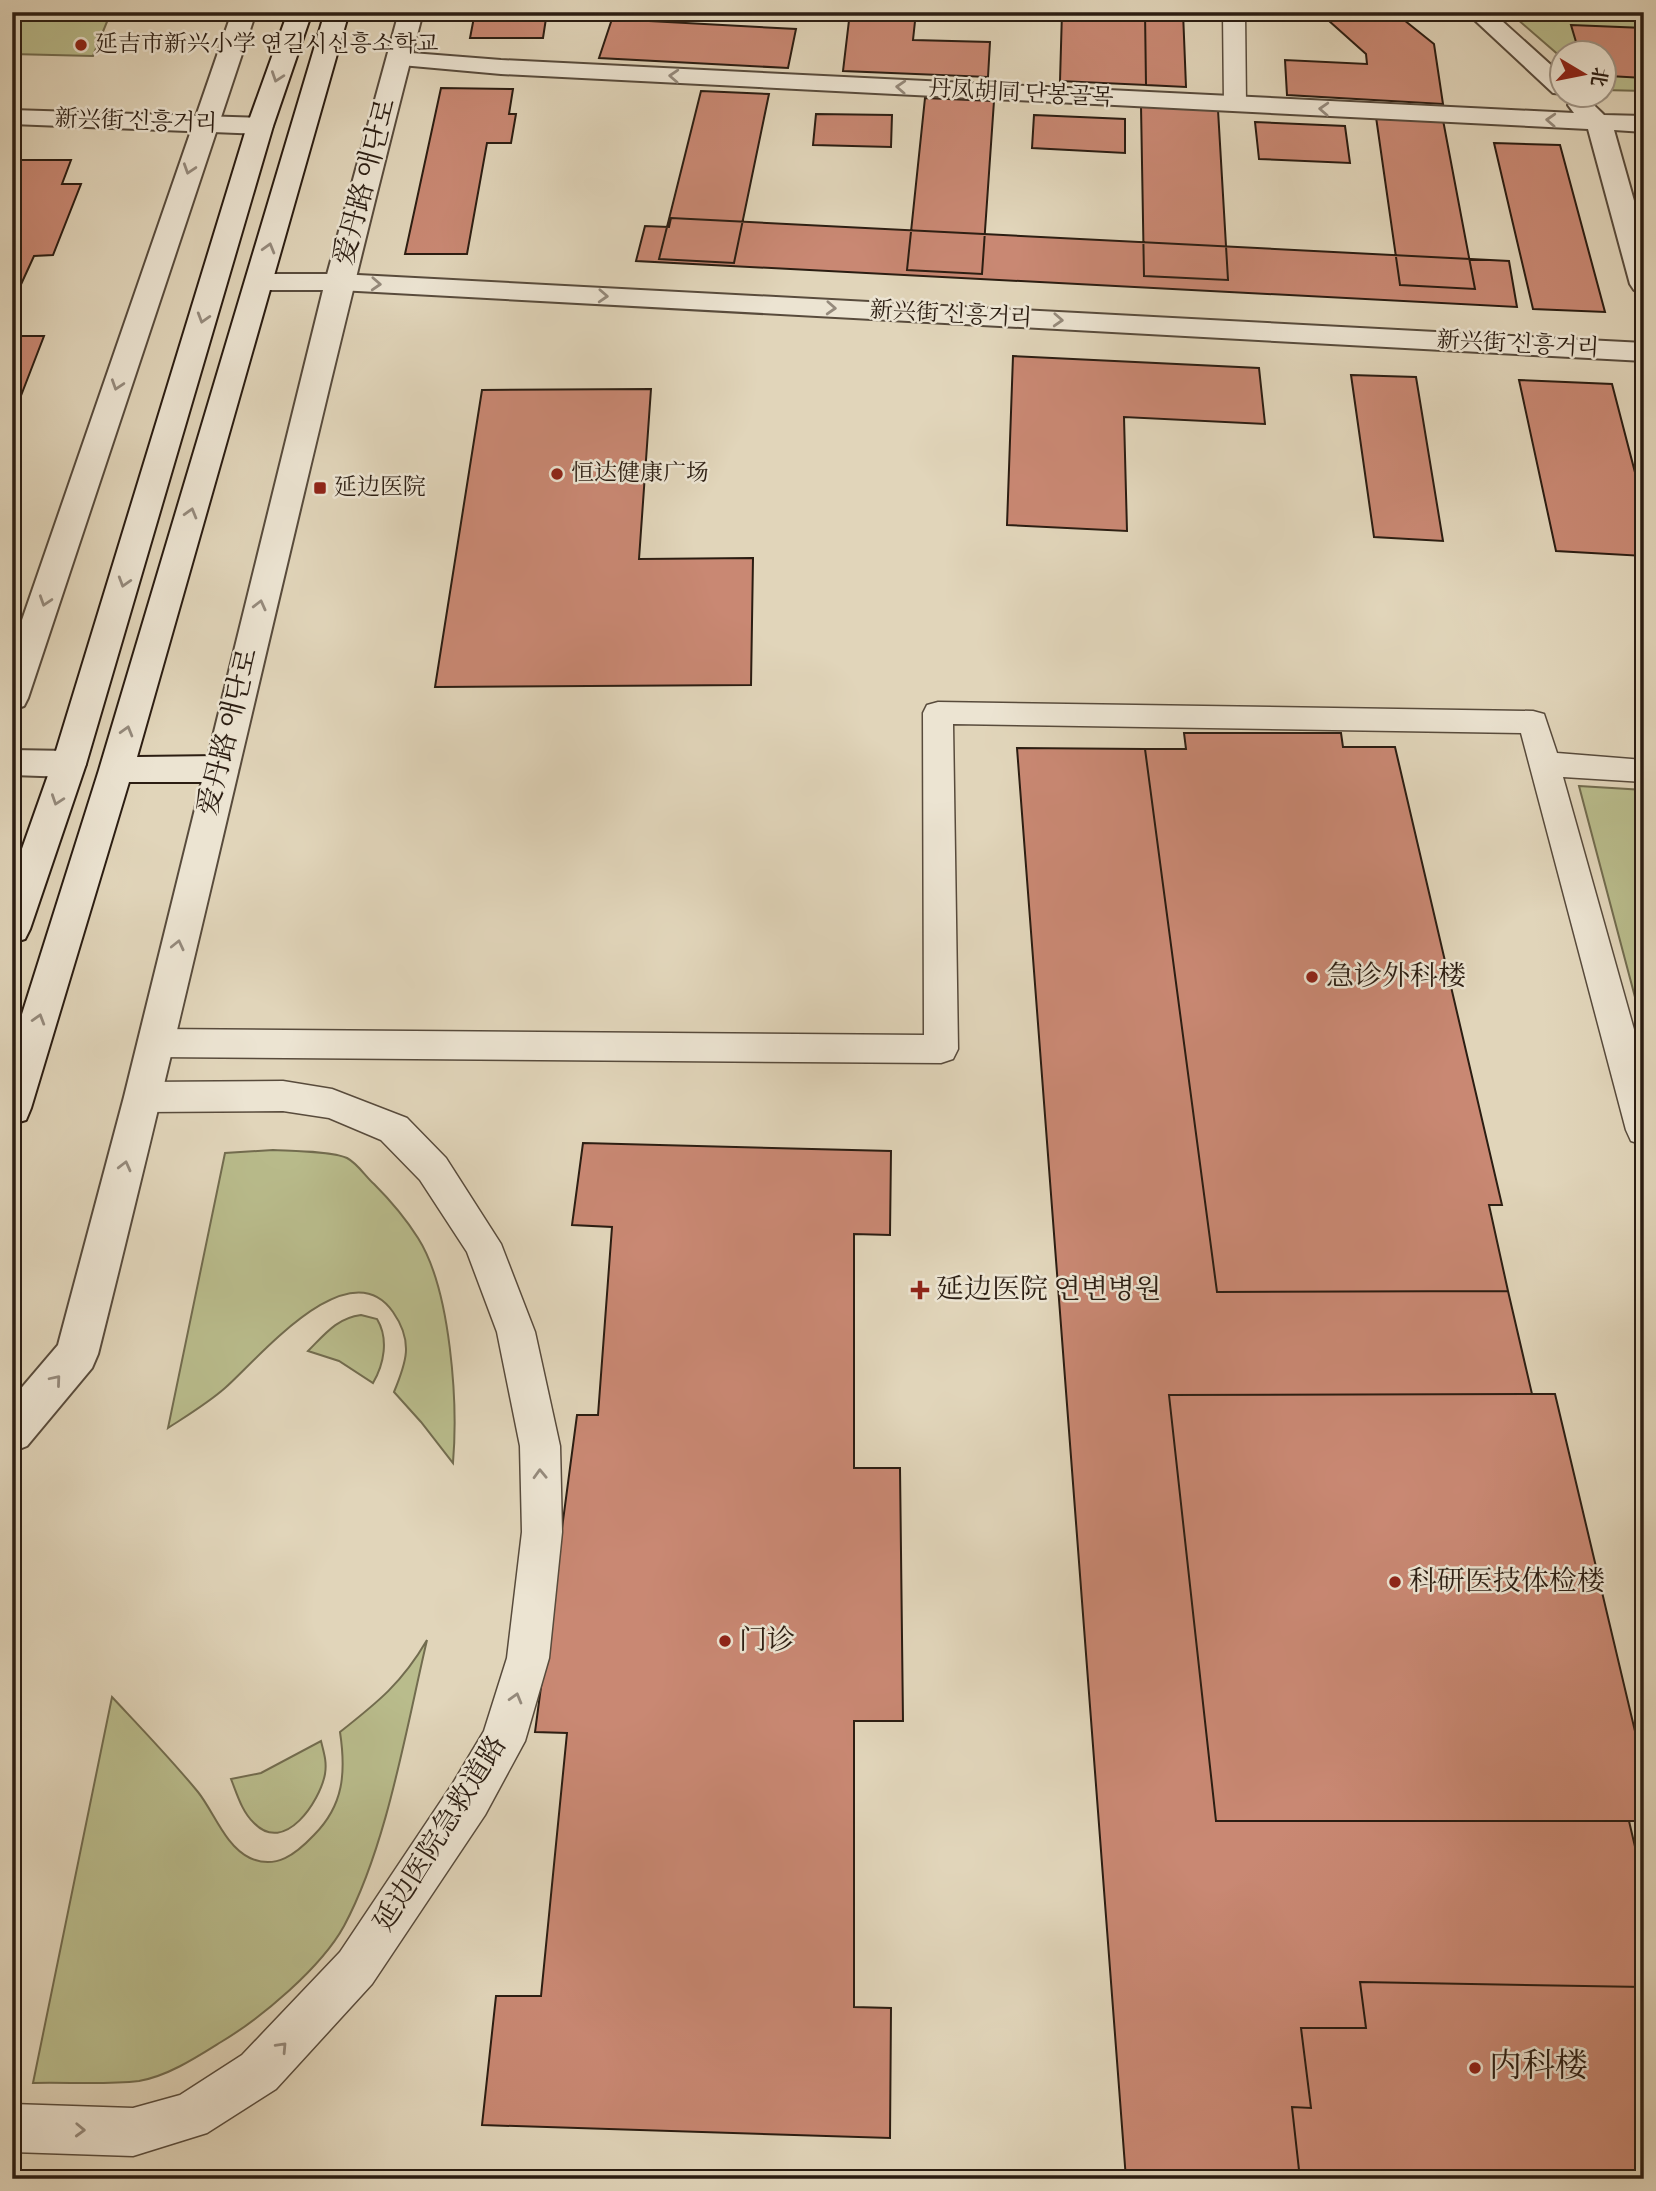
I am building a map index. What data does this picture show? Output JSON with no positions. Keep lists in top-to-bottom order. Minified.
{"streets":{"street":["丹凤胡同 단봉골목","新兴街 신흥거리","爱丹路 애단로"],"lane":["延边医院急救道路"]},"crossings":[["丹凤胡同 단봉골목","爱丹路 애단로"],["新兴街 신흥거리","爱丹路 애단로"],["爱丹路 애단로","延边医院急救道路"]],"one_way":["丹凤胡同 단봉골목","新兴街 신흥거리"],"places":{"other":["延吉市新兴小学 연길시신흥소학교","恒达健康广场","急诊外科楼","科研医技体检楼","门诊","内科楼"],"transit":["延边医院"],"health":["延边医院 연변병원"]},"north":"right"}
